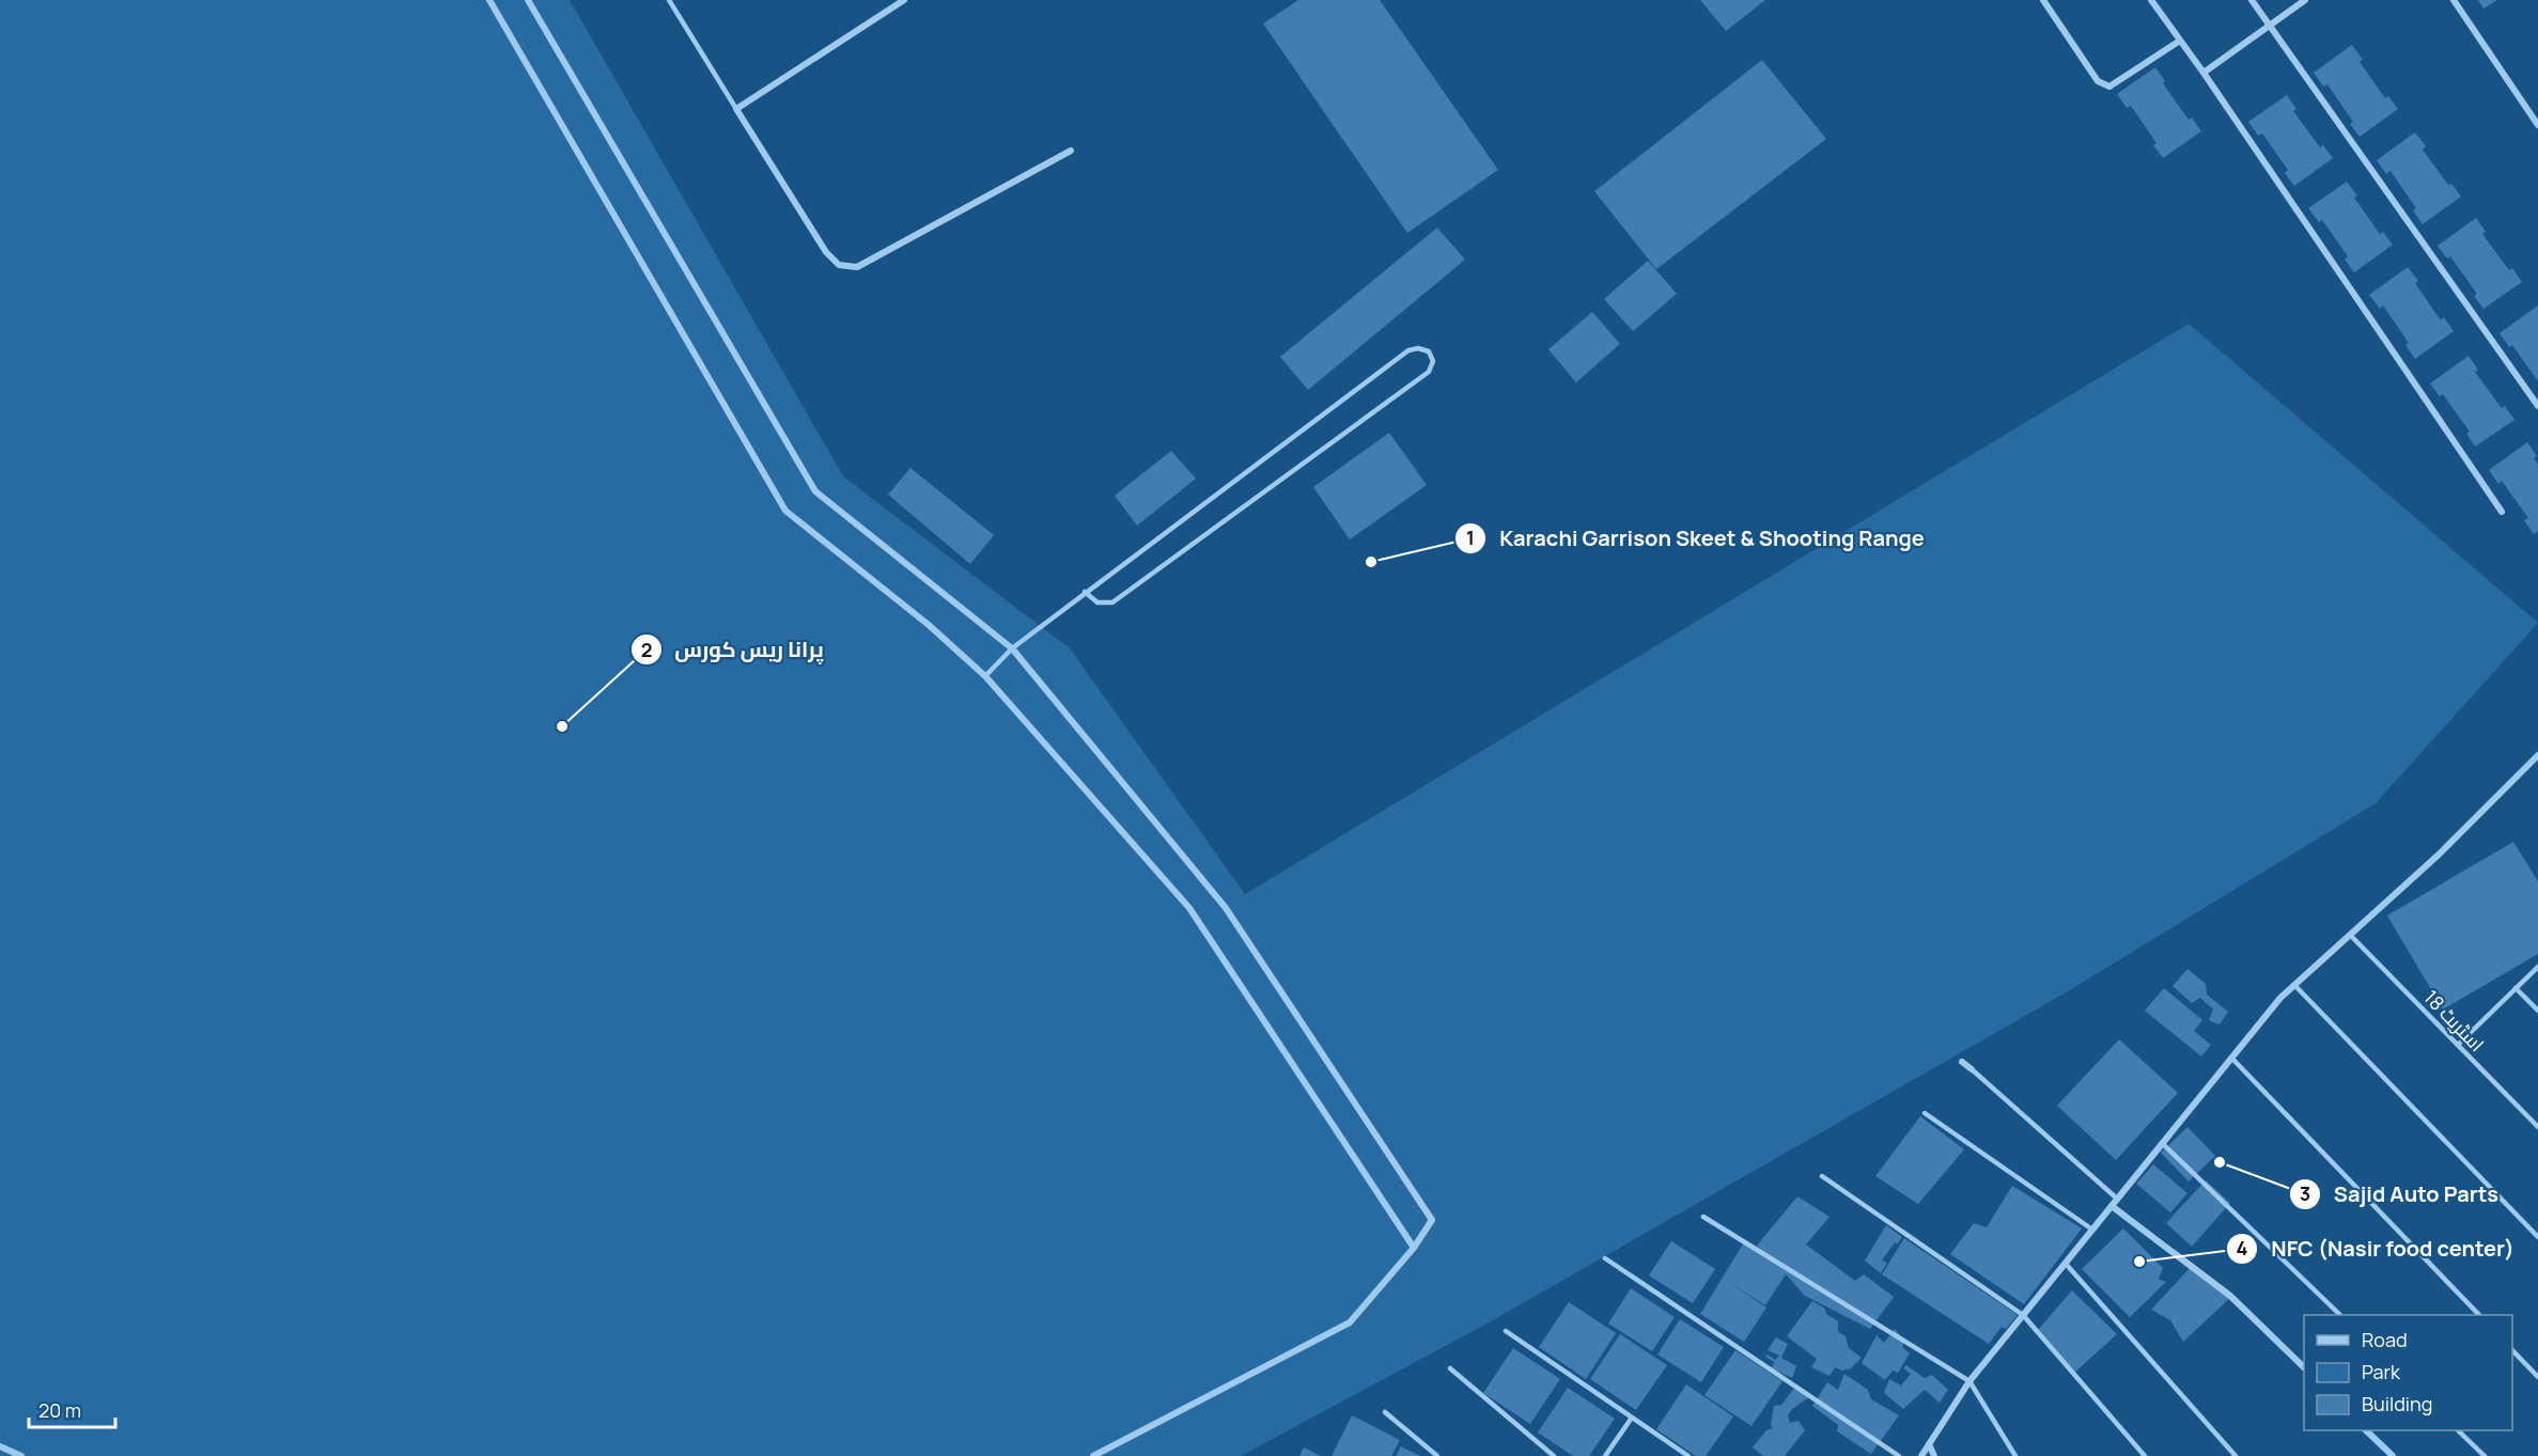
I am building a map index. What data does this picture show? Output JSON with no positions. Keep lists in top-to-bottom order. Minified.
{"streets":{"lane":["اسٹریٹ 18"]},"places":["Karachi Garrison Skeet & Shooting Range","پرانا ریس کورس","Sajid Auto Parts","NFC (Nasir food center)"],"legend":["Road","Park","Building"],"scale_bar":"20 m"}
